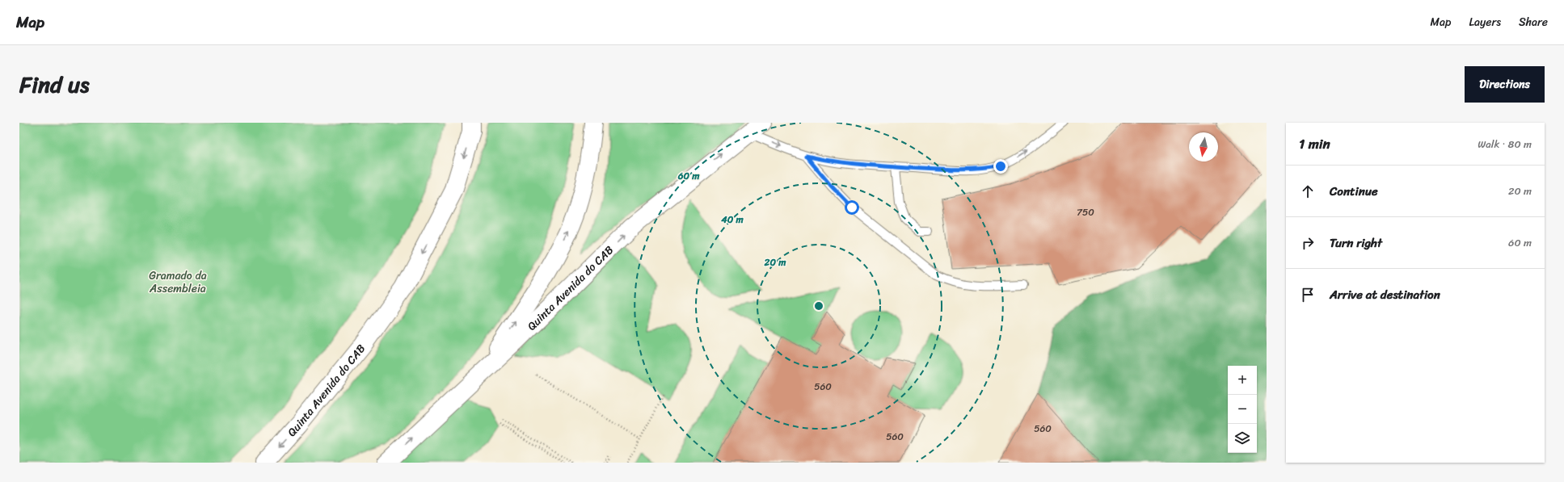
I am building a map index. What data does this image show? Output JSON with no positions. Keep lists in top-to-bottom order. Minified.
{"streets":{"main road":["Quinta Avenida do CAB"]},"parks":["Gramado da Assembleia"],"house_numbers":["750","560","560","560"],"north":"bottom","page":{"header":"Map","nav":["Map","Layers","Share"],"title":"Find us","buttons":"Directions","heading":["1 min","Walk · 80 m"],"list":[["Continue","20 m"],["Turn right","60 m"],"Arrive at destination"],"map_buttons":["+","−"]},"rings":["60 m","40 m","20 m"]}
